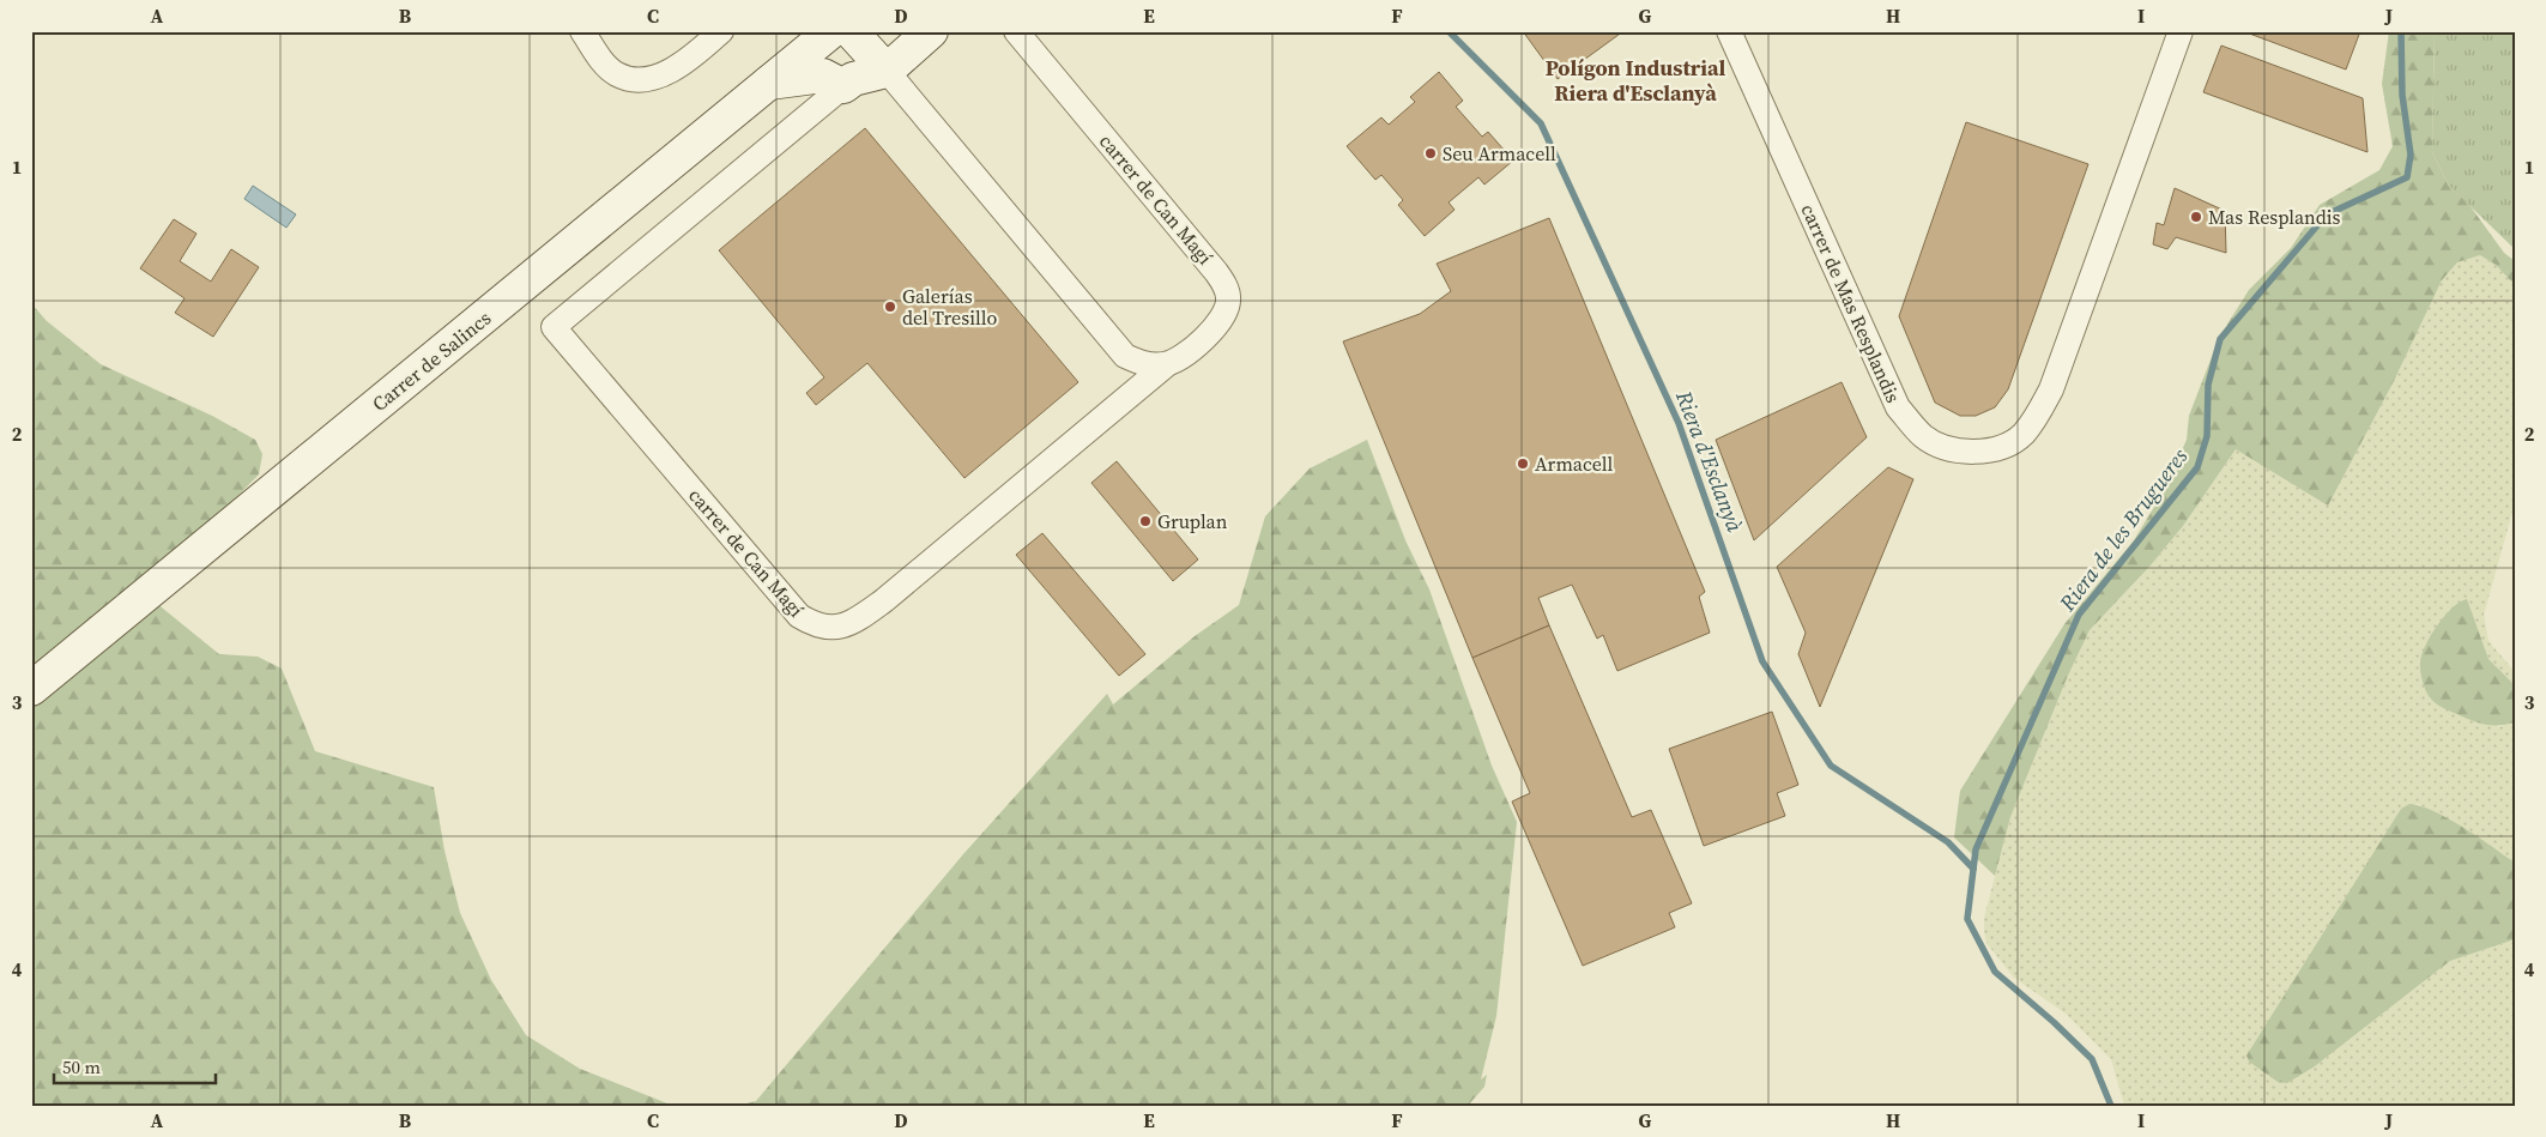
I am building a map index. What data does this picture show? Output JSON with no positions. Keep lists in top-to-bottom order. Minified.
{"streets":{"main road":["Carrer de Salincs"],"street":["carrer de Can Magí","carrer de Mas Resplandis"]},"districts":["Polígon Industrial Riera d'Esclanyà"],"water":["Riera d'Esclanyà","Riera de les Brugueres"],"places":["Seu Armacell","Mas Resplandis","Galerías del Tresillo","Armacell","Gruplan"],"scale_bar":"50 m","grid":{"columns":["A","B","C","D","E","F","G","H","I","J"],"rows":["1","2","3","4"]}}
